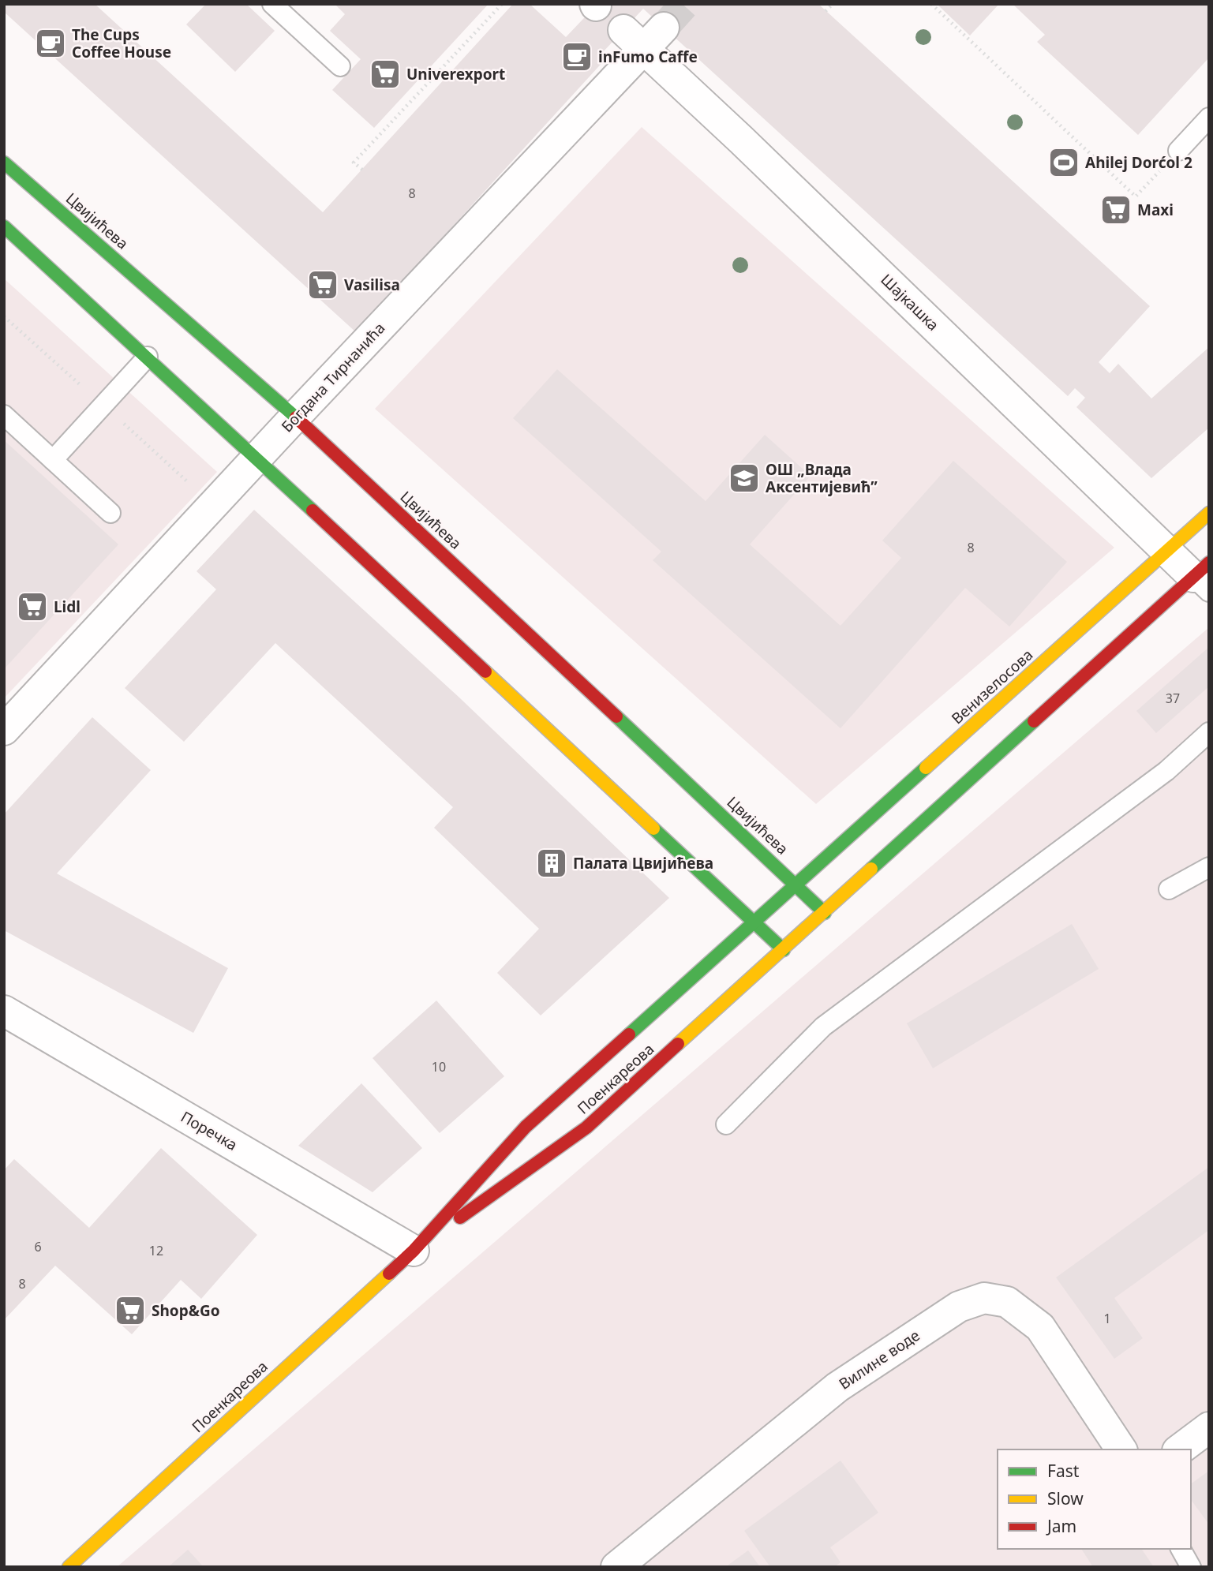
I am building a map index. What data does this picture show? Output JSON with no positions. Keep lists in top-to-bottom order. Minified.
{"streets":{"street":["Цвијићева","Шајкашка","Богдана Тирнанића","Венизелосова","Поенкареова","Поречка","Вилине воде"]},"crossings":[["Цвијићева","Богдана Тирнанића"],["Цвијићева","Венизелосова"],["Цвијићева","Поенкареова"],["Шајкашка","Богдана Тирнанића"],["Шајкашка","Венизелосова"],["Венизелосова","Поенкареова"],["Поенкареова","Поречка"]],"places":{"cafe":["The Cups Coffee House","inFumo Caffe"],"supermarket":["Univerexport","Maxi","Vasilisa","Lidl","Shop&Go"],"sports":["Ahilej Dorćol 2"],"school or university":["ОШ „Влада Аксентијевић”"],"building":["Палата Цвијићева"]},"house_numbers":["8","8","37","10","6","12","8","1"],"legend":["Fast","Slow","Jam"]}
